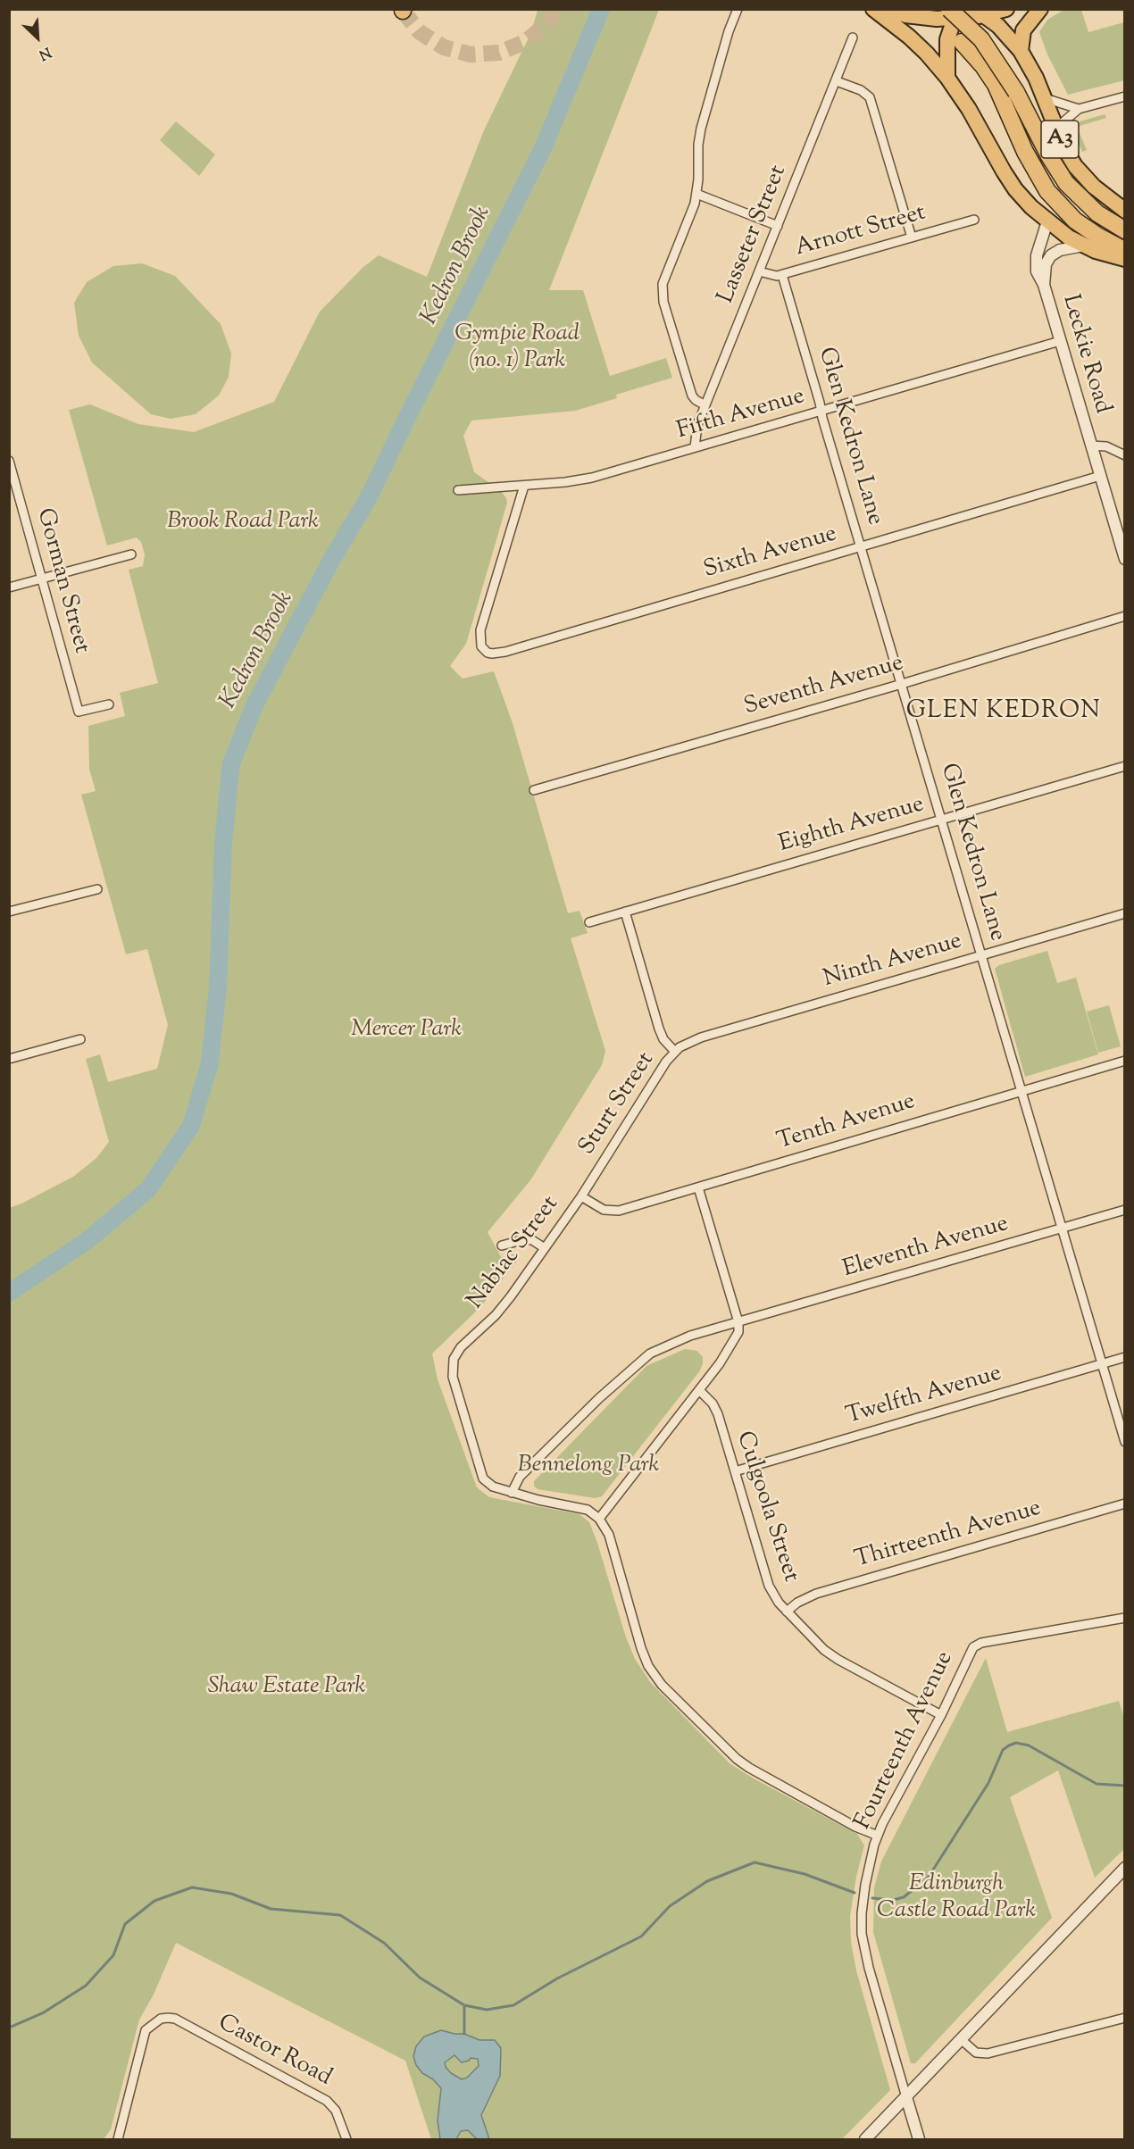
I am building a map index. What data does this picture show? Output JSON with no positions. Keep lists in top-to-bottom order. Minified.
{"streets":{"highway":["A3"],"street":["Arnott Street","Lasseter Street","Leckie Road","Fifth Avenue","Glen Kedron Lane","Sixth Avenue","Gorman Street","Seventh Avenue","Eighth Avenue","Ninth Avenue","Sturt Street","Tenth Avenue","Eleventh Avenue","Nabiac Street","Twelfth Avenue","Culgoola Street","Thirteenth Avenue","Fourteenth Avenue","Castor Road"]},"crossings":[["Arnott Street","Lasseter Street"],["Arnott Street","Glen Kedron Lane"],["Lasseter Street","Fifth Avenue"],["Leckie Road","Fifth Avenue"],["Leckie Road","Sixth Avenue"],["Fifth Avenue","Glen Kedron Lane"],["Fifth Avenue","Sixth Avenue"],["Glen Kedron Lane","Sixth Avenue"],["Glen Kedron Lane","Seventh Avenue"],["Glen Kedron Lane","Eighth Avenue"],["Glen Kedron Lane","Ninth Avenue"],["Glen Kedron Lane","Tenth Avenue"],["Glen Kedron Lane","Eleventh Avenue"],["Glen Kedron Lane","Twelfth Avenue"],["Eighth Avenue","Sturt Street"],["Ninth Avenue","Sturt Street"],["Sturt Street","Tenth Avenue"],["Sturt Street","Nabiac Street"],["Tenth Avenue","Nabiac Street"],["Eleventh Avenue","Nabiac Street"],["Twelfth Avenue","Culgoola Street"],["Culgoola Street","Thirteenth Avenue"],["Culgoola Street","Fourteenth Avenue"]],"districts":["GLEN KEDRON"],"water":["Kedron Brook"],"parks":["Gympie Road (no. 1) Park","Brook Road Park","Mercer Park","Bennelong Park","Shaw Estate Park","Edinburgh Castle Road Park"],"north":"bottom right"}
